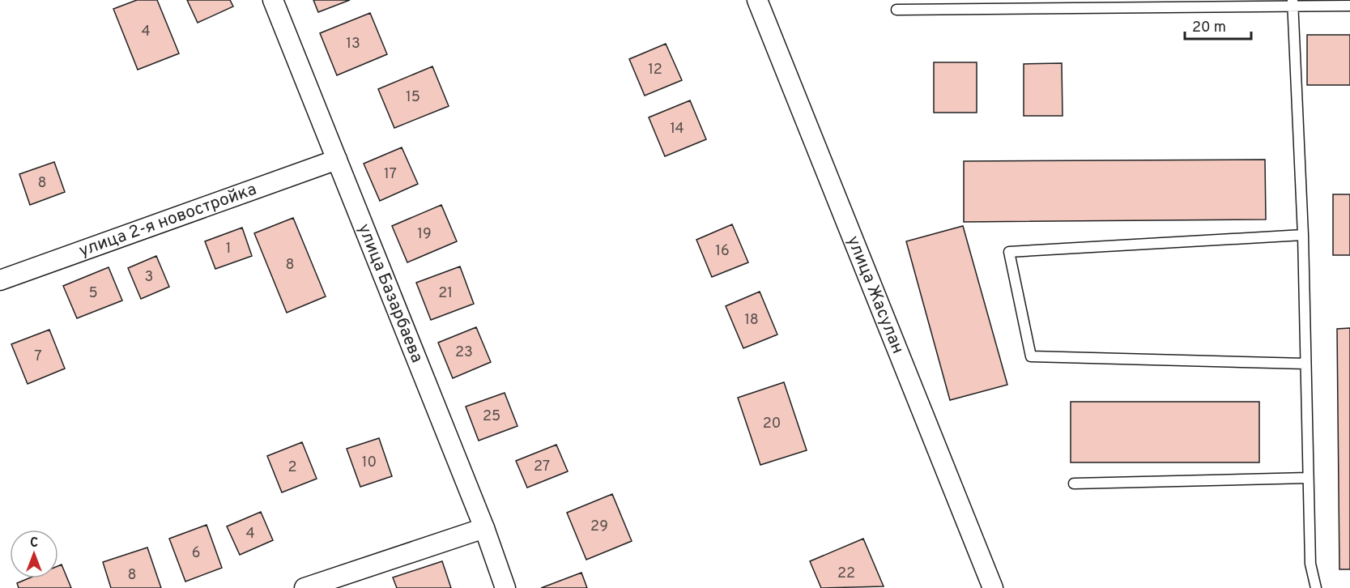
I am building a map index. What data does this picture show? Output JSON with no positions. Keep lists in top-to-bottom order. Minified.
{"streets":{"street":["улица 2-я новостройка","улица Базарбаева","улица Жасулан"]},"crossings":[["улица 2-я новостройка","улица Базарбаева"]],"house_numbers":["4","13","12","15","14","17","8","19","1","16","8","3","5","21","18","23","7","25","20","10","27","2","29","4","6","22","8"],"scale_bar":"20 m","north":"top"}
